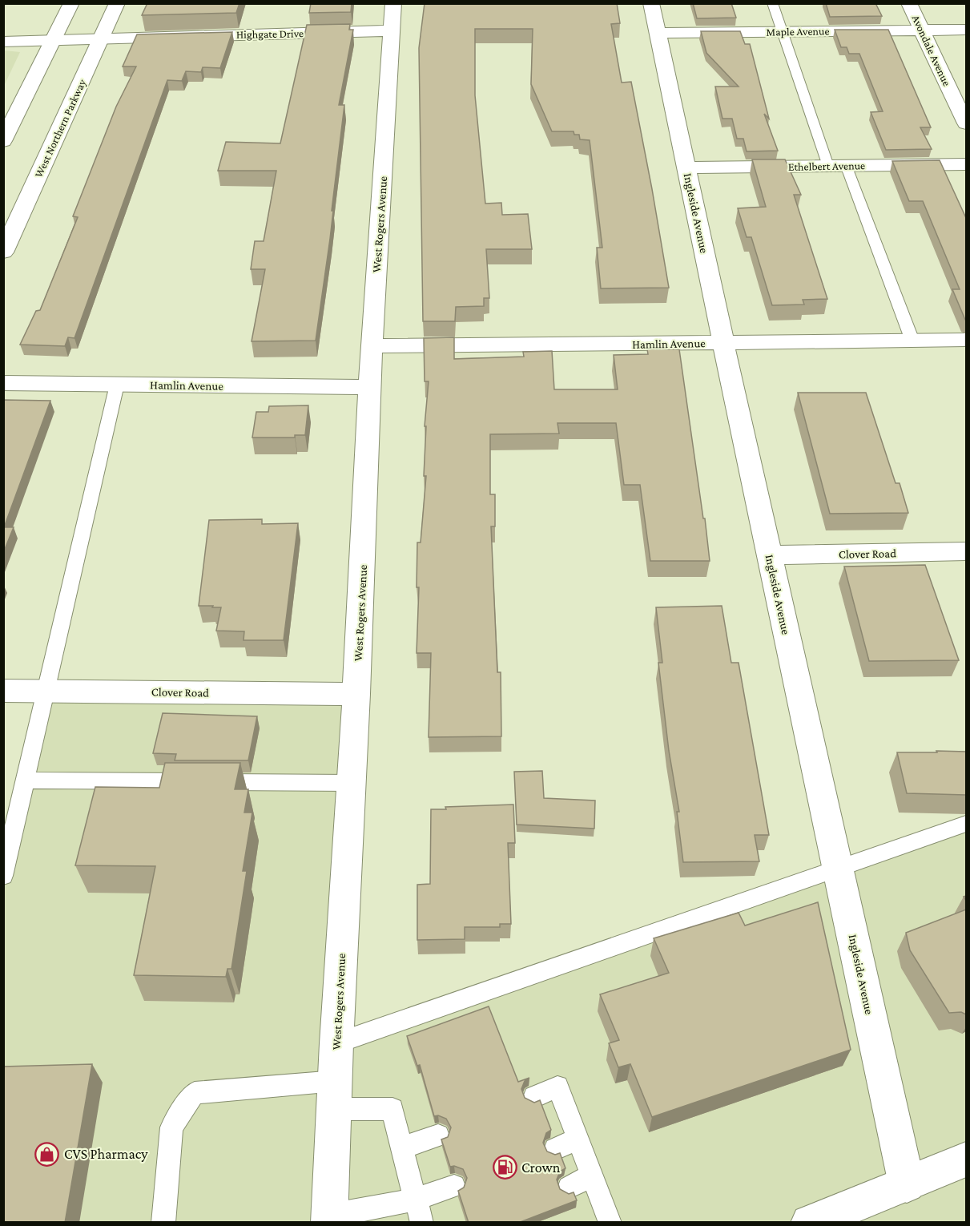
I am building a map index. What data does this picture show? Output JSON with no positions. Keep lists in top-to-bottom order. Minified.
{"streets":{"street":["Maple Avenue","Highgate Drive","Avondale Avenue","West Northern Parkway","Ethelbert Avenue","Ingleside Avenue","West Rogers Avenue","Hamlin Avenue","Clover Road"]},"crossings":[["Maple Avenue","Avondale Avenue"],["Maple Avenue","Ingleside Avenue"],["Highgate Drive","West Northern Parkway"],["Highgate Drive","West Rogers Avenue"],["Ethelbert Avenue","Ingleside Avenue"],["Ingleside Avenue","Hamlin Avenue"],["Ingleside Avenue","Clover Road"],["West Rogers Avenue","Hamlin Avenue"],["West Rogers Avenue","Clover Road"]],"places":{"shop":["CVS Pharmacy"],"fuel station":["Crown"]}}
